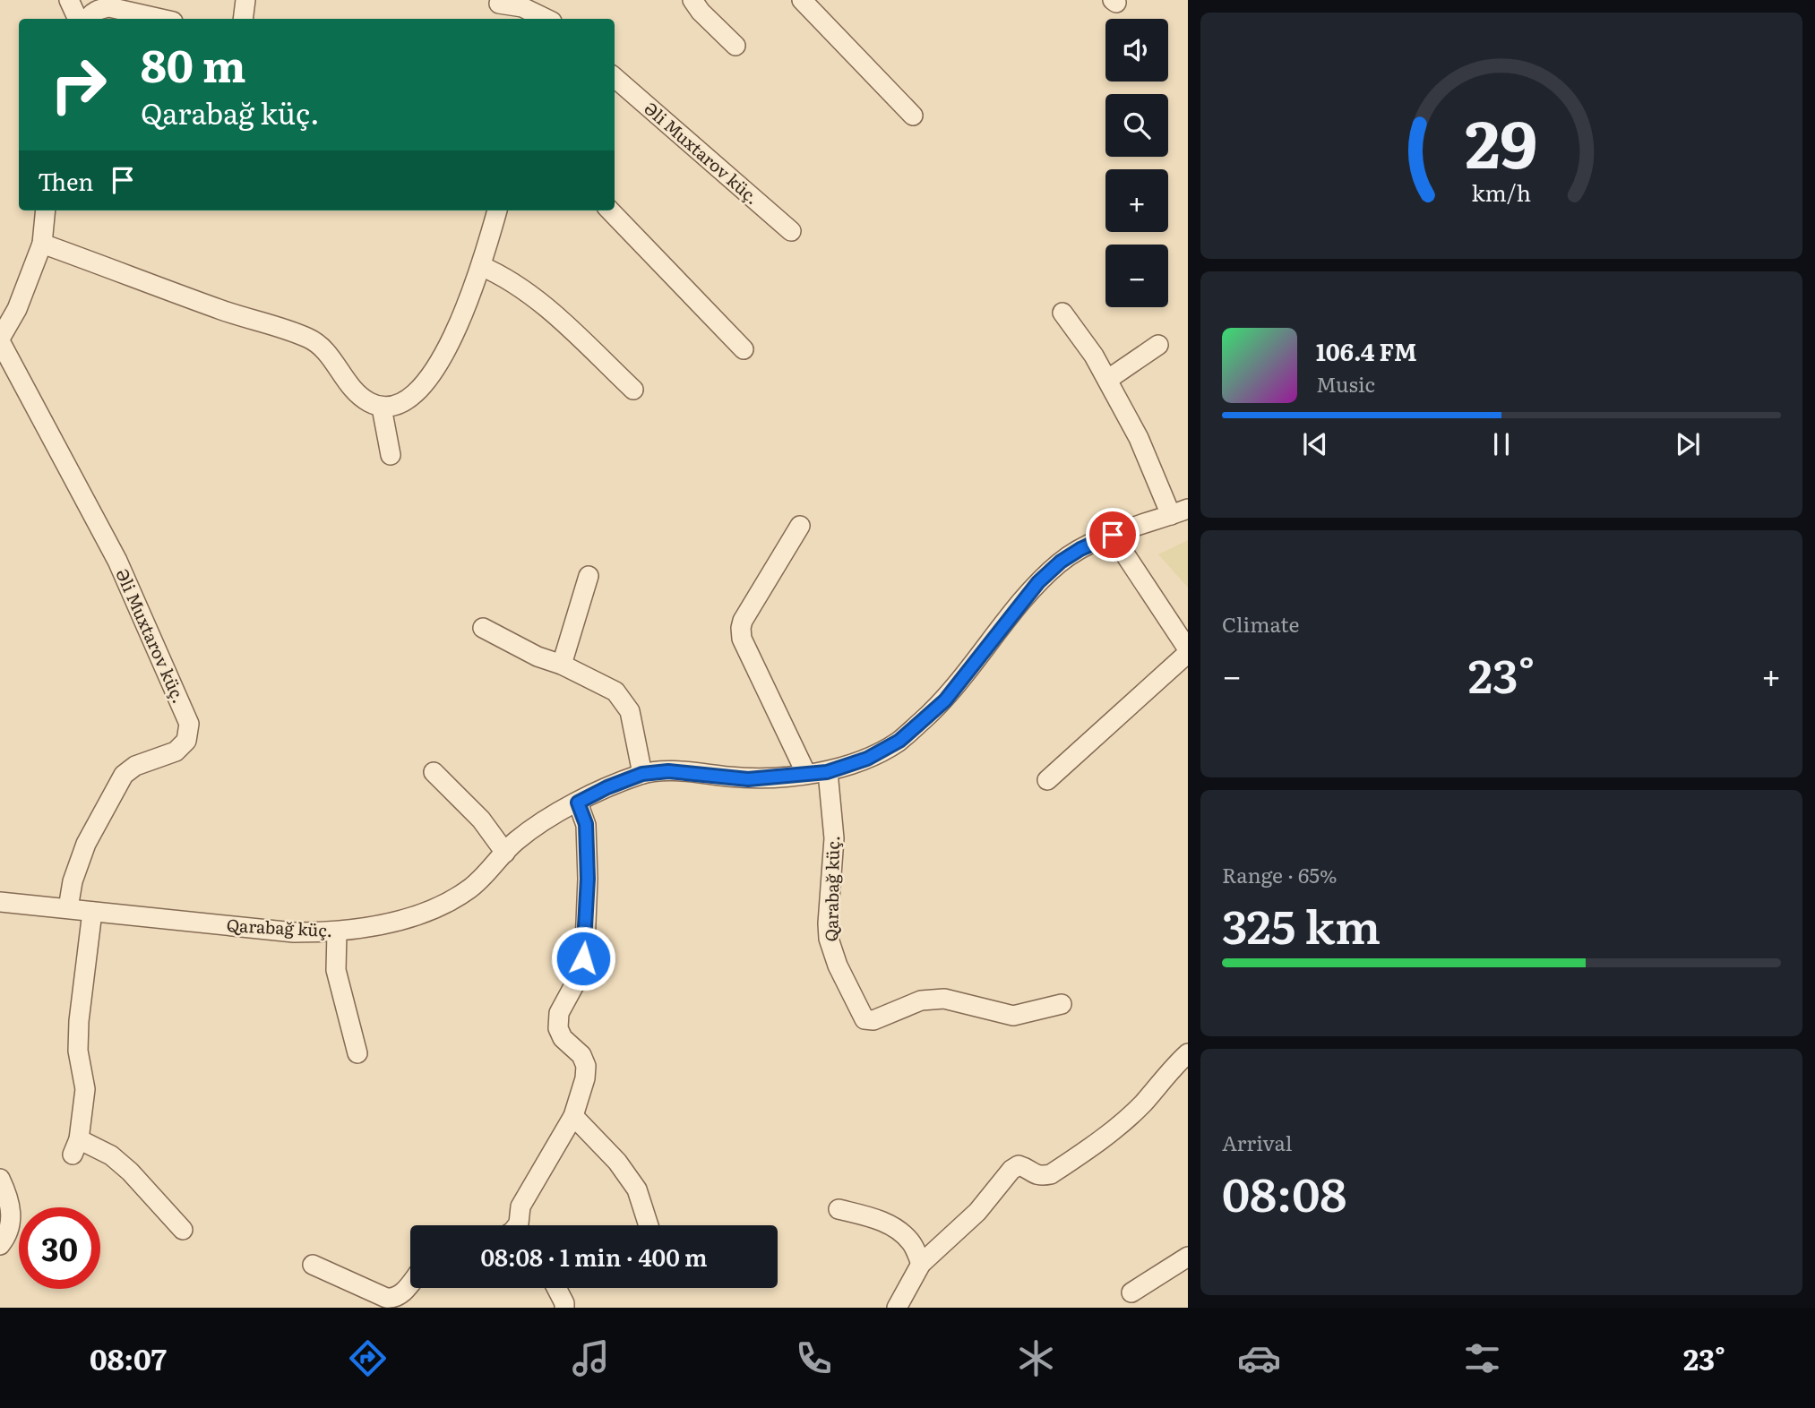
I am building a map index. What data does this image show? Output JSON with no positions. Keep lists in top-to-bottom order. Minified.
{"streets":{"street":["Əli Muxtarov küç.","Qarabağ küç."]},"crossings":[["Əli Muxtarov küç.","Qarabağ küç."]],"page":{"map_buttons":["+","−"],"turn":["80 m","Qarabağ küç."],"then":"Then","song":["106.4 FM","Music"],"tile":["Climate",["Range · 65%","325 km"],["Arrival","08:08"]],"heat":["−","23°","+"],"limit":"30","trip":"08:08 · 1 min · 400 m","tabs":["08:07","23°"],"gauge":["29","km/h"]}}
